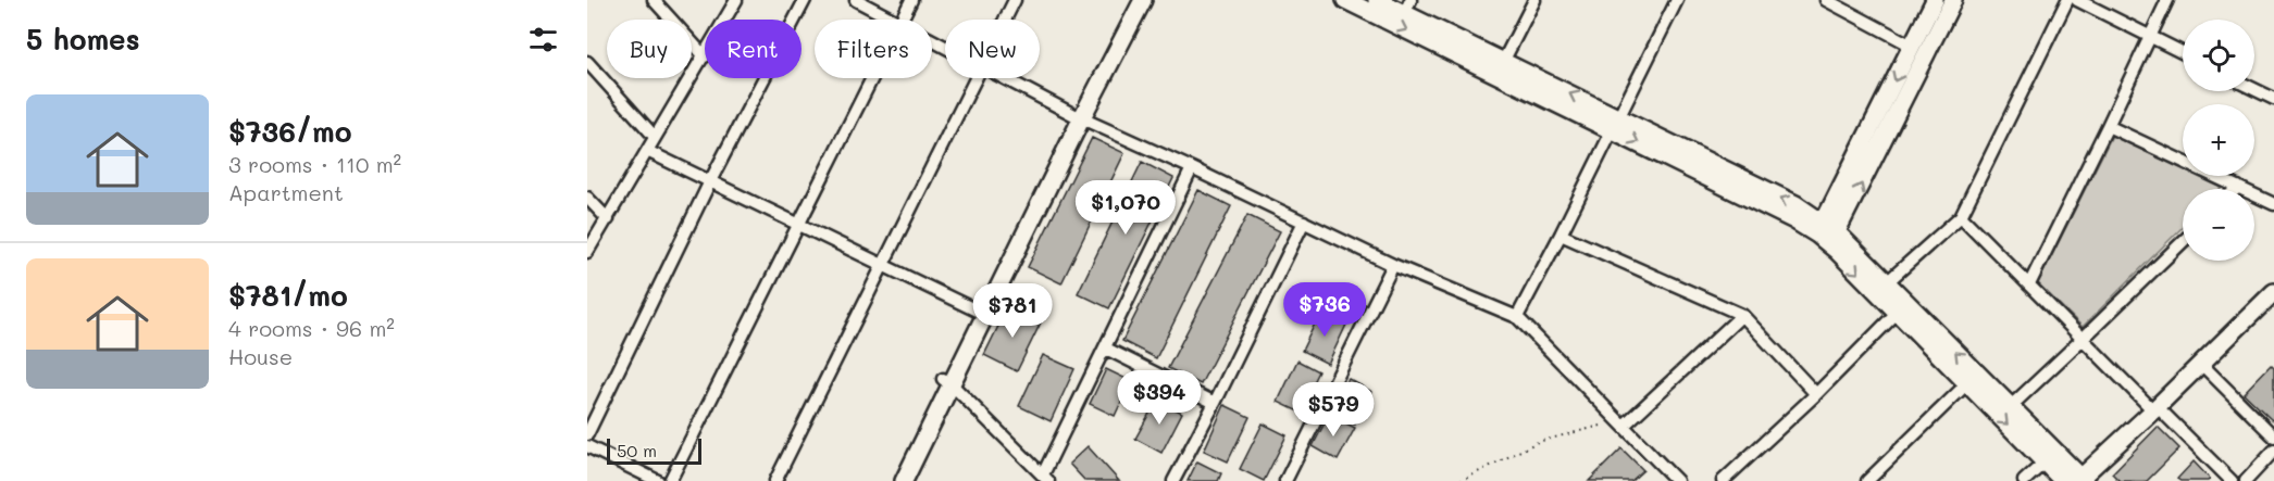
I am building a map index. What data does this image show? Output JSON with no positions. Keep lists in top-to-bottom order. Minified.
{"scale_bar":"50 m","page":{"heading":"5 homes","map_buttons":["+","−"],"chip":["Buy","Rent","Filters","New"],"list":[{"name":"$736/mo","note":"3 rooms · 110 m² · Apartment"},{"name":"$781/mo","note":"4 rooms · 96 m² · House"}],"price":["$1,070","$736","$781","$394","$579"],"scale":"50 m"}}
